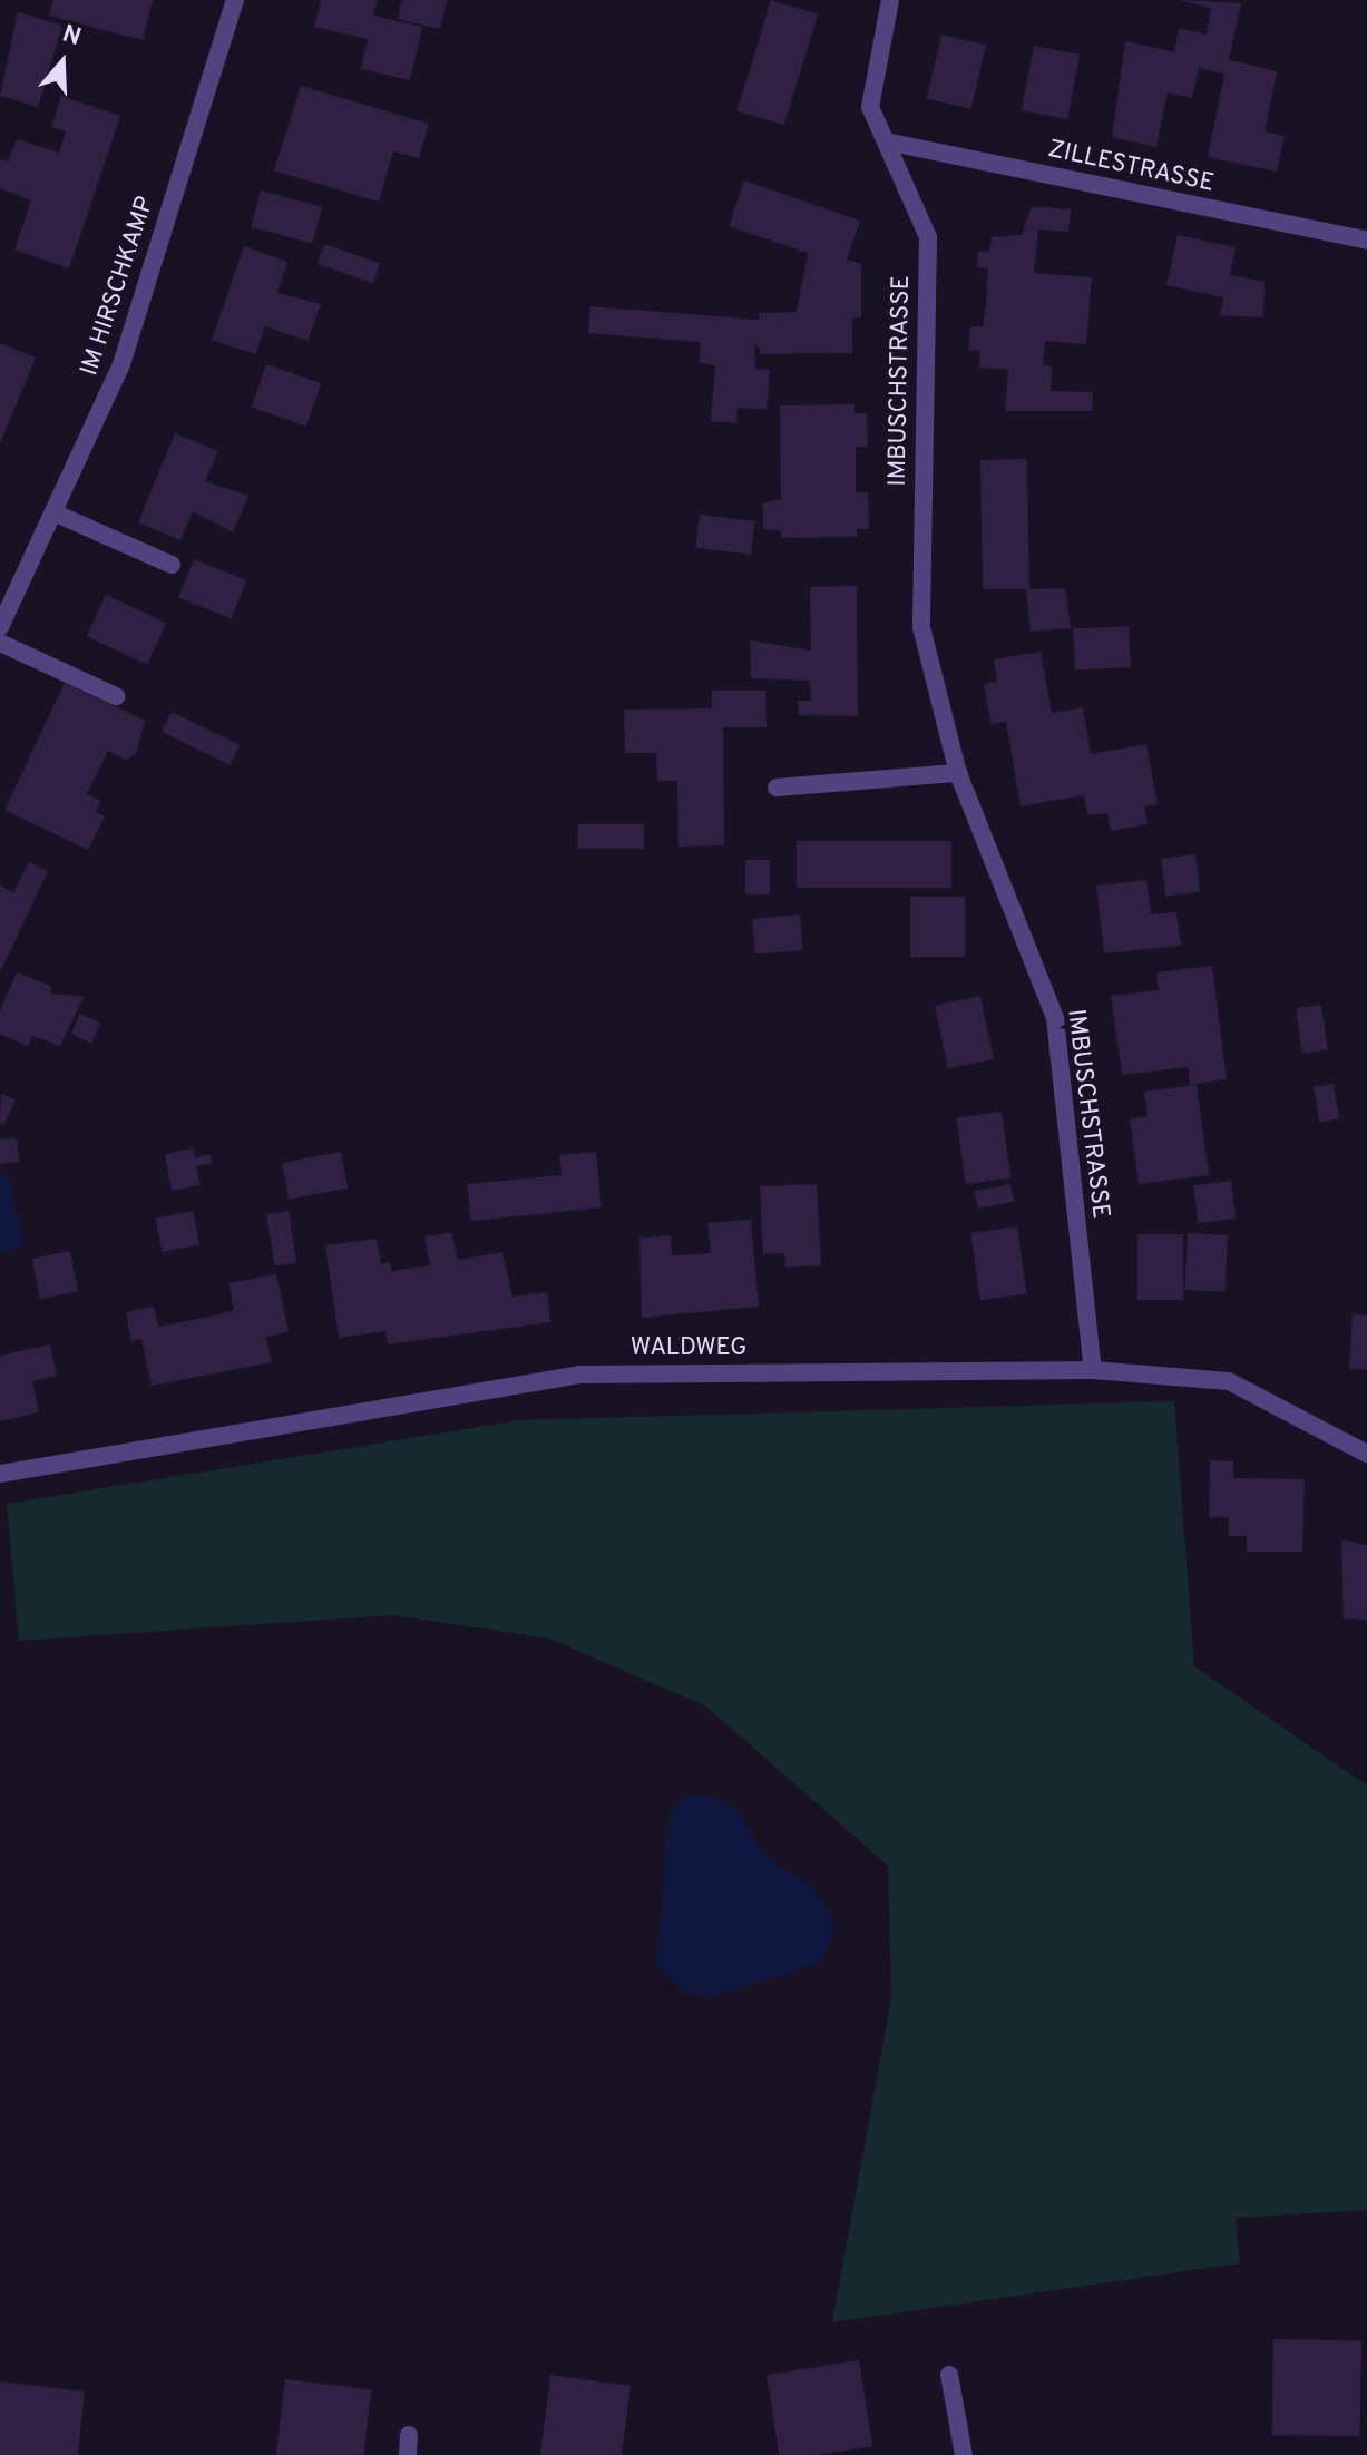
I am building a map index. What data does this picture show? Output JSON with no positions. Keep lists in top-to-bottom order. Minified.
{"streets":{"street":["ZILLESTRASSE","IM HIRSCHKAMP","IMBUSCHSTRASSE","WALDWEG"]},"crossings":[["ZILLESTRASSE","IMBUSCHSTRASSE"],["IMBUSCHSTRASSE","WALDWEG"]],"north":"top"}
